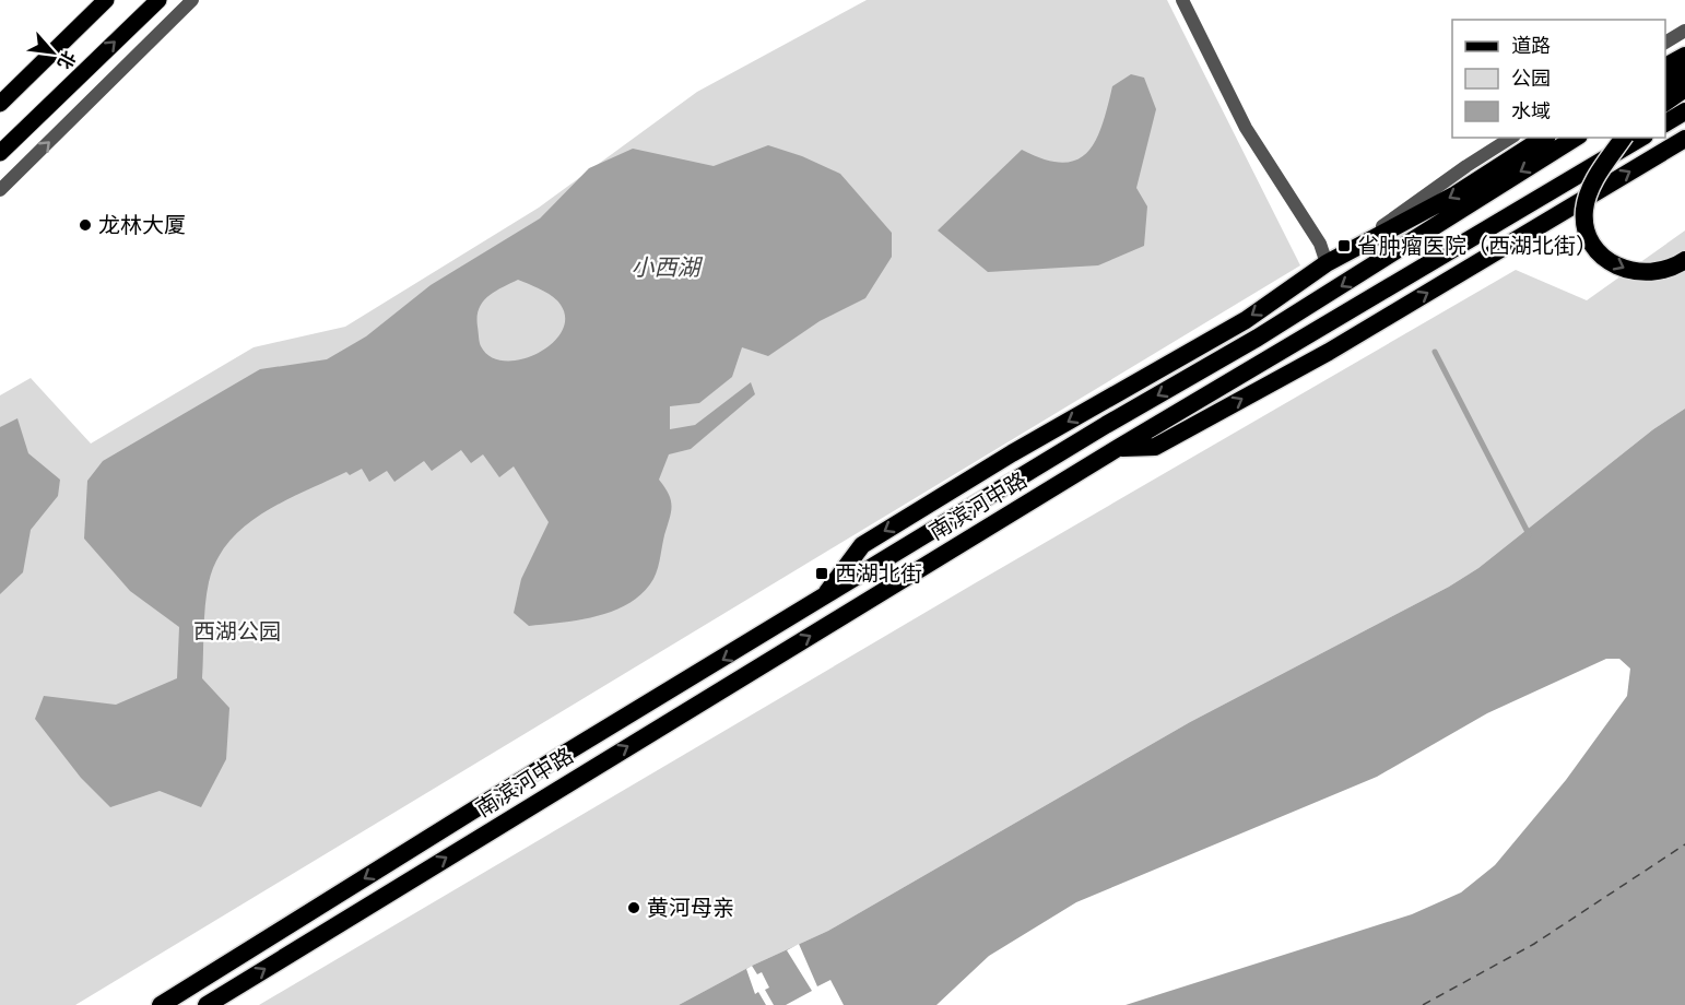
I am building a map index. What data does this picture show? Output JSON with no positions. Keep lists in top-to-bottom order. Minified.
{"streets":{"highway":["南滨河中路"]},"water":["小西湖"],"parks":["西湖公园"],"places":{"other":["龙林大厦","黄河母亲"],"transit":["省肿瘤医院（西湖北街）","西湖北街"]},"legend":["道路","公园","水域"],"north":"bottom right"}
